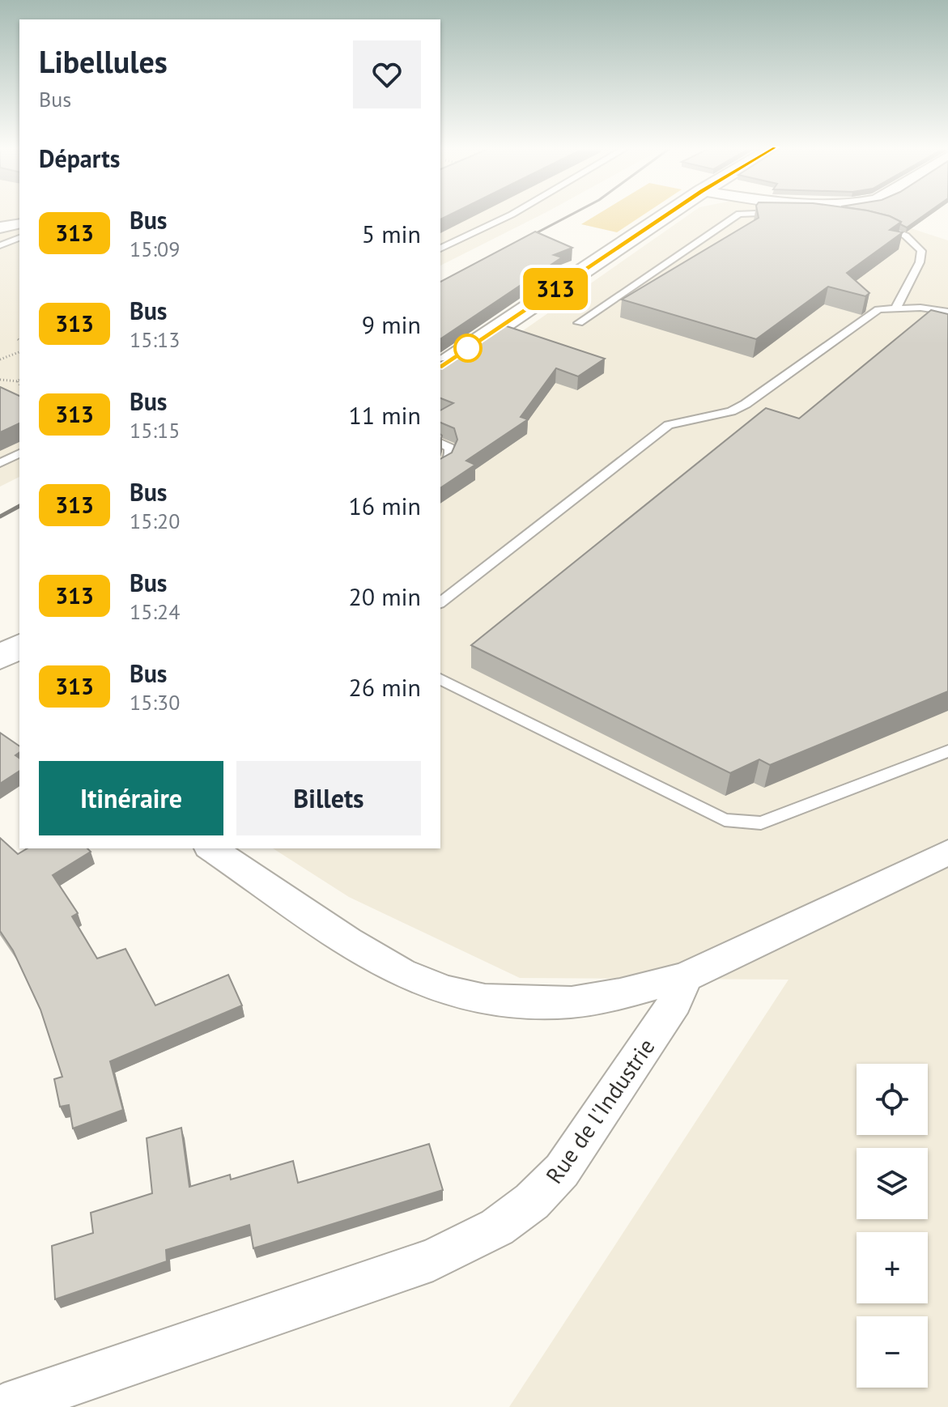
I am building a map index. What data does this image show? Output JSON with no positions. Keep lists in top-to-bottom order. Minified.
{"streets":{"street":["Rue de l'Industrie"]},"lines":["bus line 313"],"page":{"on_map":"313","heading":[["Libellules","Bus"],"Départs"],"list":[{"mark":"313","name":"Bus","note":"15:09","value":"5 min"},{"mark":"313","name":"Bus","note":"15:13","value":"9 min"},{"mark":"313","name":"Bus","note":"15:15","value":"11 min"},{"mark":"313","name":"Bus","note":"15:20","value":"16 min"},{"mark":"313","name":"Bus","note":"15:24","value":"20 min"},{"mark":"313","name":"Bus","note":"15:30","value":"26 min"}],"buttons":["Itinéraire","Billets"],"map_buttons":["+","−"]}}
